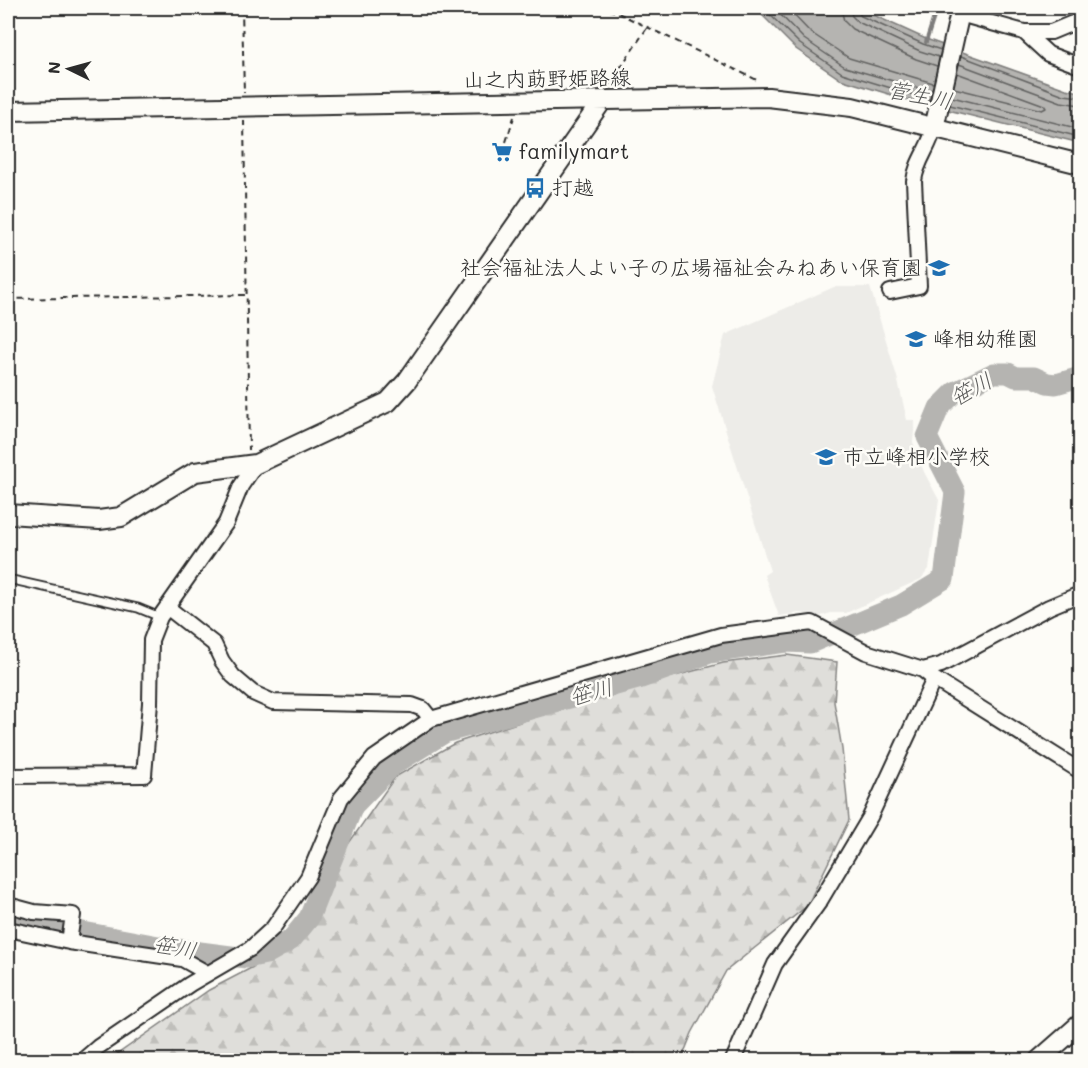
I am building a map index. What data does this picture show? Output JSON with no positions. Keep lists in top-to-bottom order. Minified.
{"streets":{"main road":["山之内莇野姫路線"]},"water":["菅生川","笹川"],"places":{"supermarket":["familymart"],"bus stop":["打越"],"school or university":["社会福祉法人よい子の広場福祉会みねあい保育園","峰相幼稚園","市立峰相小学校"]},"north":"left"}
